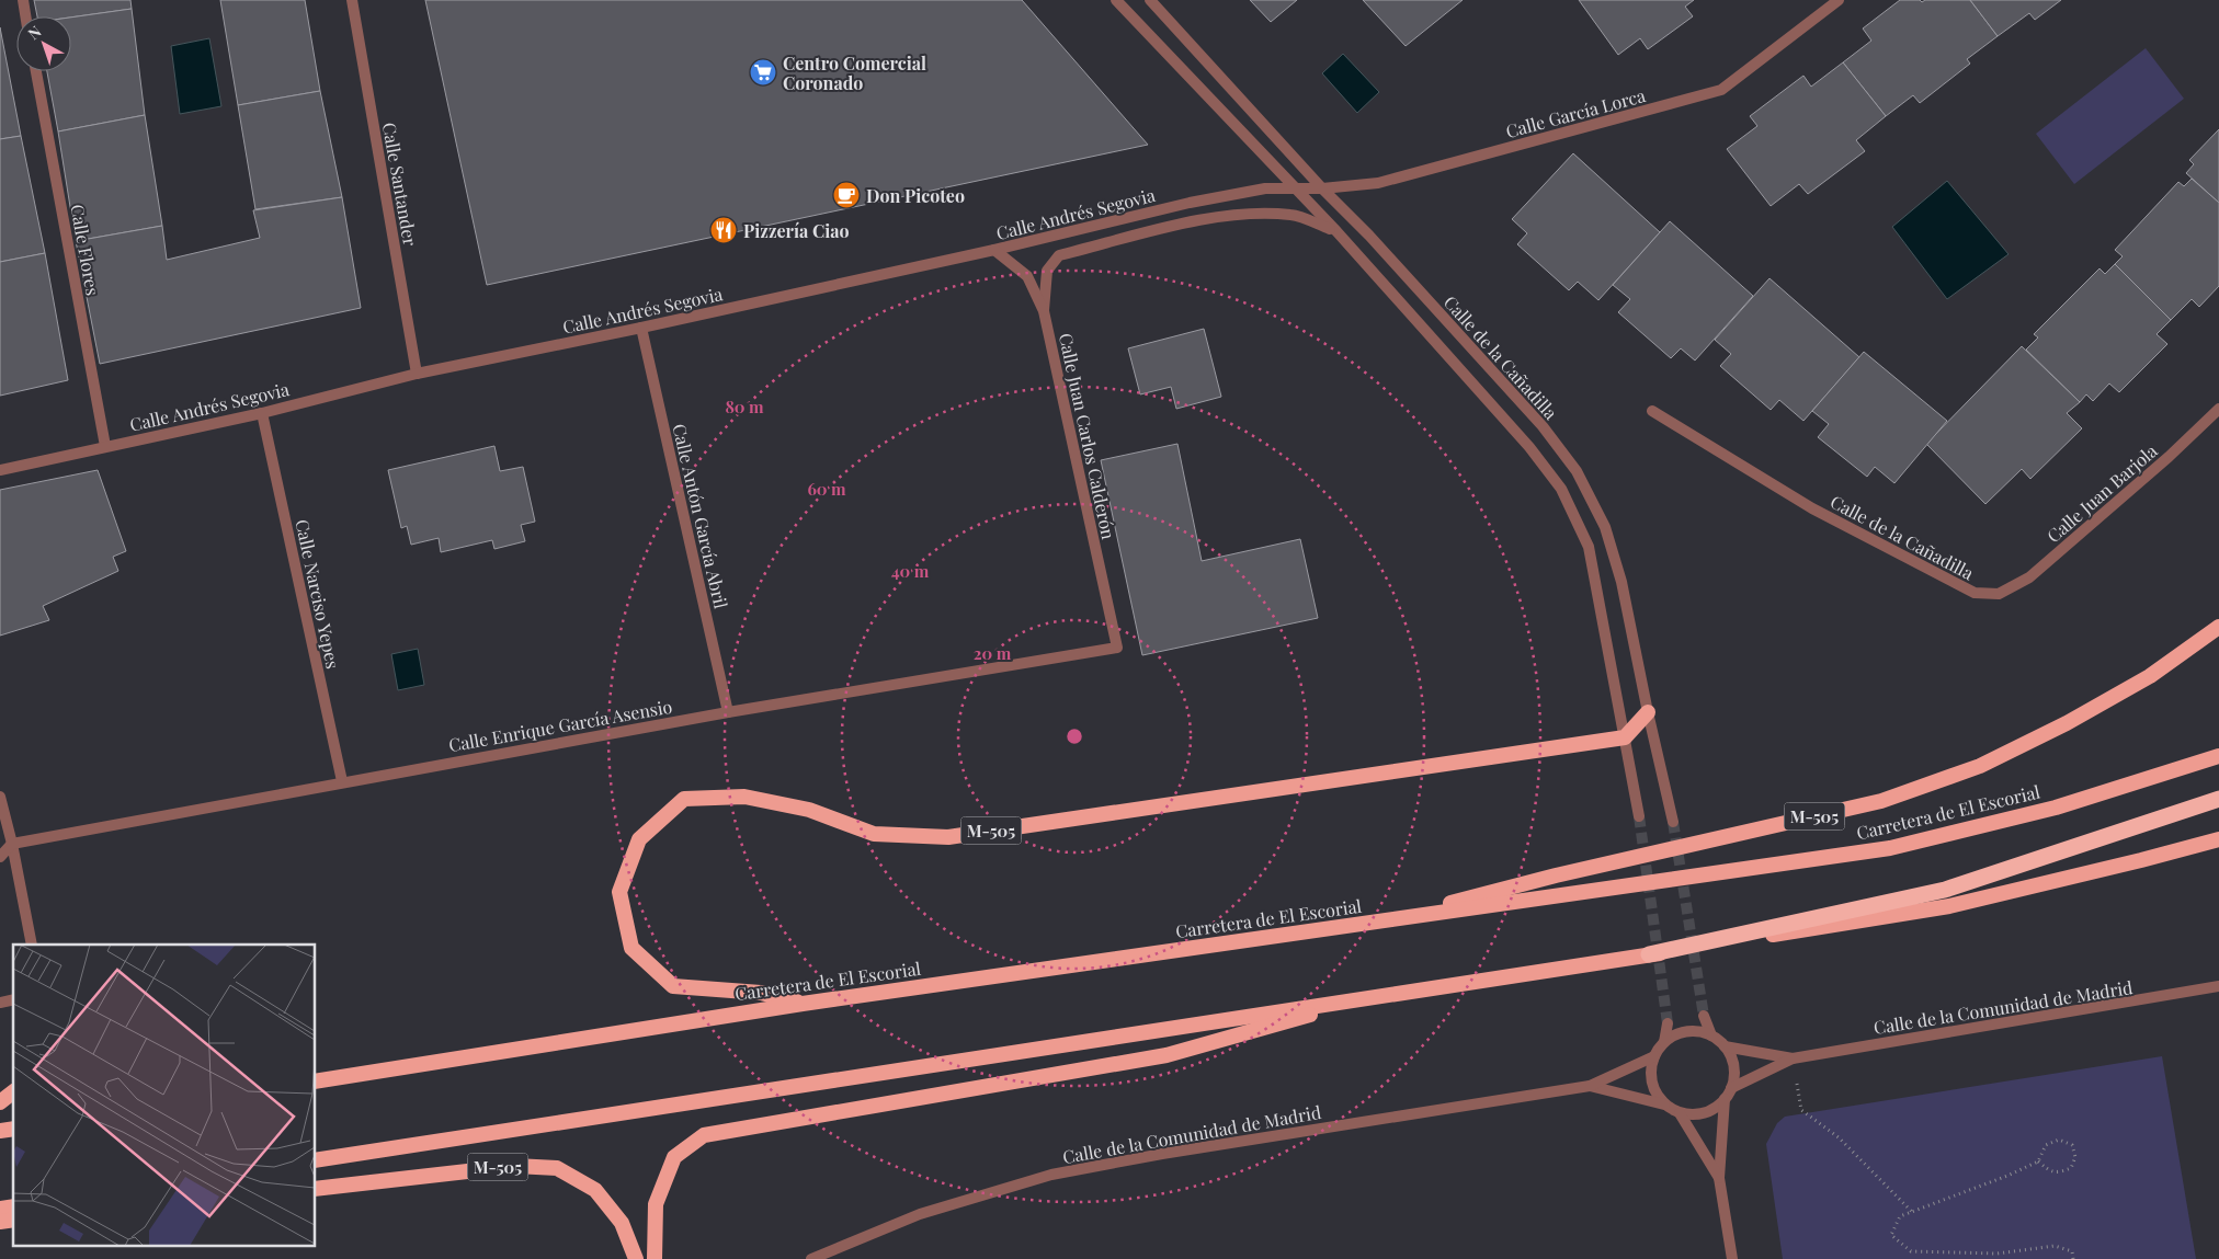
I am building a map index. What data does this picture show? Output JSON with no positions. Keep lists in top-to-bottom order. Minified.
{"streets":{"highway":["Carretera de El Escorial","M-505"],"street":["Calle García Lorca","Calle Santander","Calle Andrés Segovia","Calle Flores","Calle de la Cañadilla","Calle Juan Carlos Calderón","Calle Juan Barjola","Calle Antón García Abril","Calle Narciso Yepes","Calle Enrique García Asensio","Calle de la Comunidad de Madrid"]},"crossings":[["Calle García Lorca","Calle Andrés Segovia"],["Calle García Lorca","Calle de la Cañadilla"],["Calle Santander","Calle Andrés Segovia"],["Calle Andrés Segovia","Calle Flores"],["Calle Andrés Segovia","Calle Juan Carlos Calderón"],["Calle Andrés Segovia","Calle Antón García Abril"],["Calle Andrés Segovia","Calle Narciso Yepes"],["Calle de la Cañadilla","Calle Juan Barjola"],["Calle Juan Carlos Calderón","Calle Enrique García Asensio"],["Calle Antón García Abril","Calle Enrique García Asensio"],["Calle Narciso Yepes","Calle Enrique García Asensio"],["Carretera de El Escorial","M-505"]],"places":{"supermarket":["Centro Comercial Coronado"],"cafe":["Don Picoteo"],"restaurant":["Pizzería Ciao"]},"north":"top left","rings":["80 m","60 m","40 m","20 m"]}
